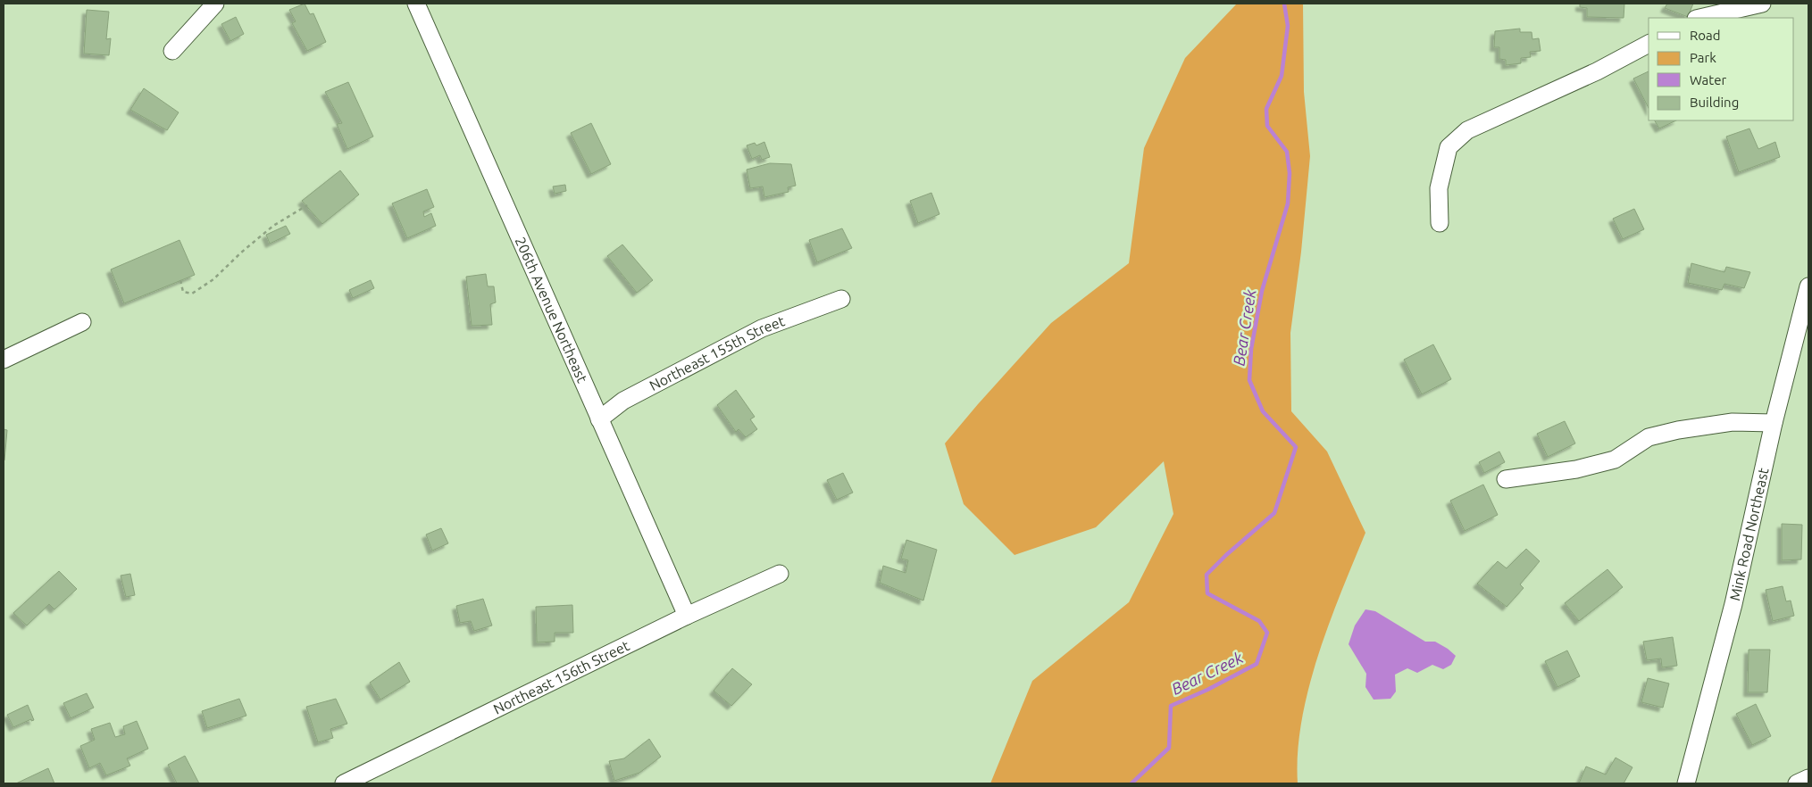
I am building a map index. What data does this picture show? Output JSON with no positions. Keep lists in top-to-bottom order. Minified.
{"streets":{"street":["206th Avenue Northeast","Northeast 155th Street","Mink Road Northeast","Northeast 156th Street"]},"crossings":[["206th Avenue Northeast","Northeast 155th Street"],["206th Avenue Northeast","Northeast 156th Street"]],"water":["Bear Creek"],"legend":["Road","Park","Water","Building"]}
